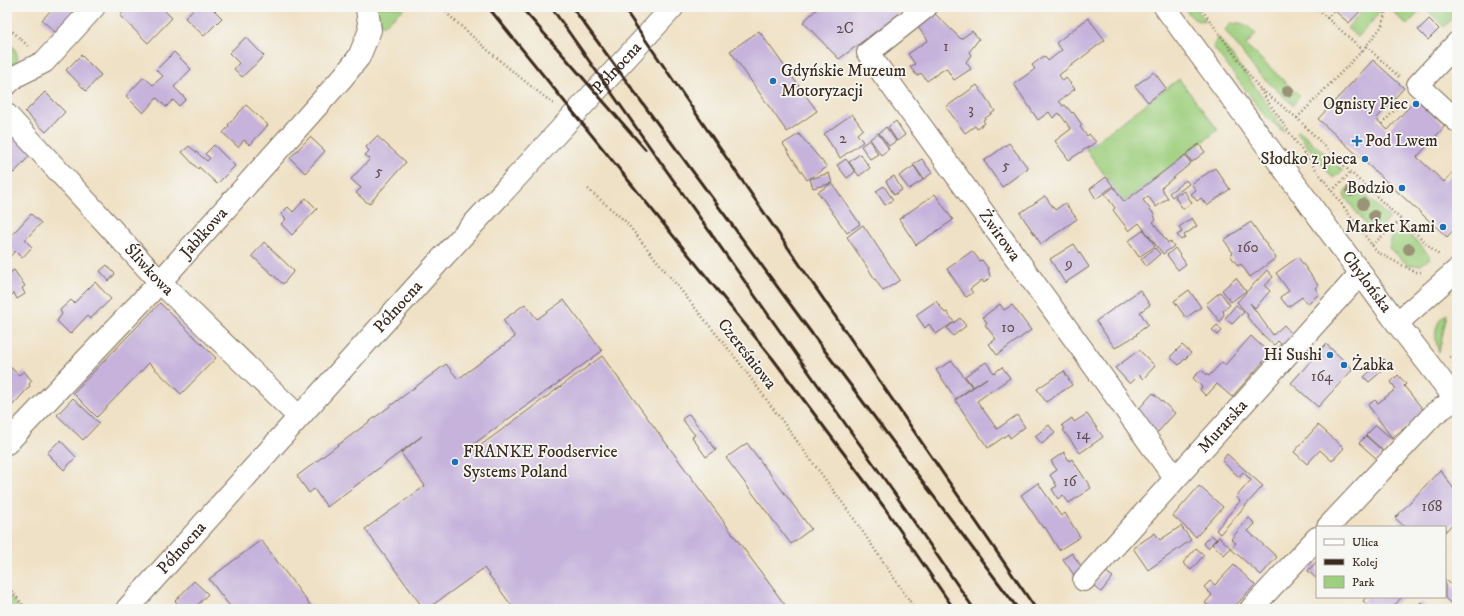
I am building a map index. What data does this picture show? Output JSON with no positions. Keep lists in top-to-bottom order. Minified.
{"streets":{"street":["Północna","Jabłkowa","Żwirowa","Śliwkowa","Chylońska","Murarska"],"path":["Czereśniowa"]},"crossings":[["Północna","Śliwkowa"],["Jabłkowa","Śliwkowa"],["Żwirowa","Murarska"],["Chylońska","Murarska"]],"places":{"other":["Gdyńskie Muzeum Motoryzacji","Ognisty Piec","Słodko z pieca","Bodzio","Market Kami","Hi Sushi","Żabka","FRANKE Foodservice Systems Poland"],"health":["Pod Lwem"]},"house_numbers":["2C","1","3","2","5","5","160","9","10","164","14","16","168"],"legend":["Ulica","Kolej","Park"]}
